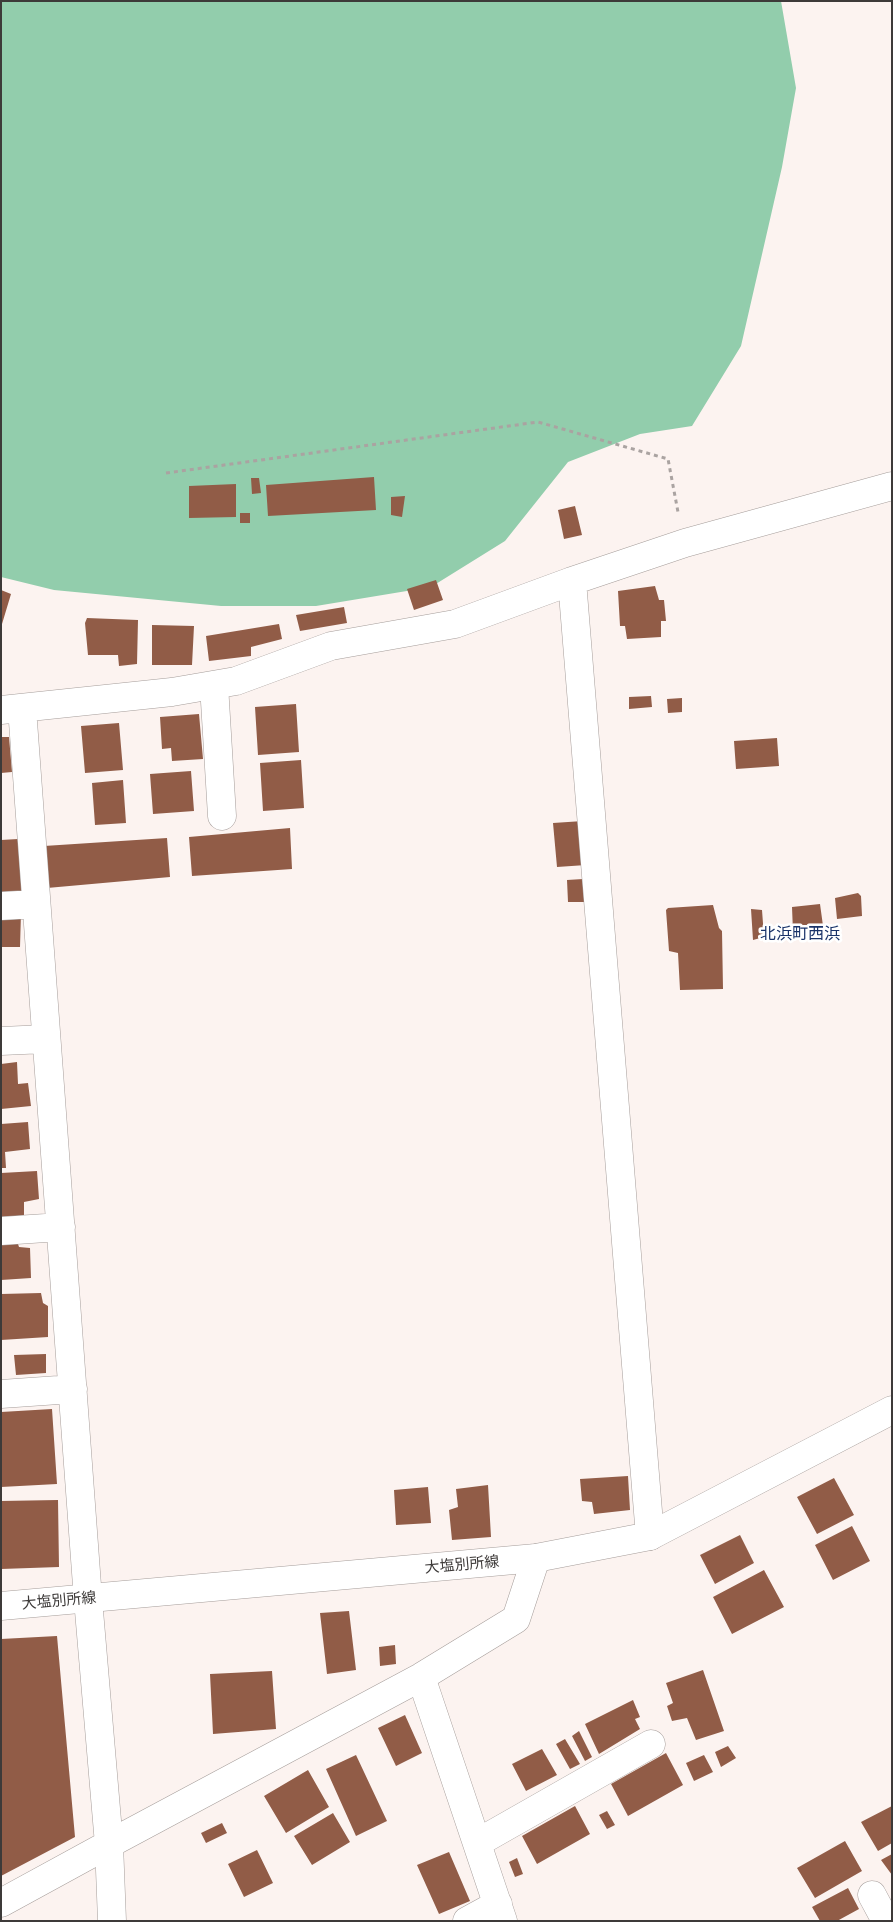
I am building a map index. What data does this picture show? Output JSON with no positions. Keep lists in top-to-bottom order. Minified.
{"streets":{"street":["大塩別所線"]},"districts":["北浜町西浜"]}
